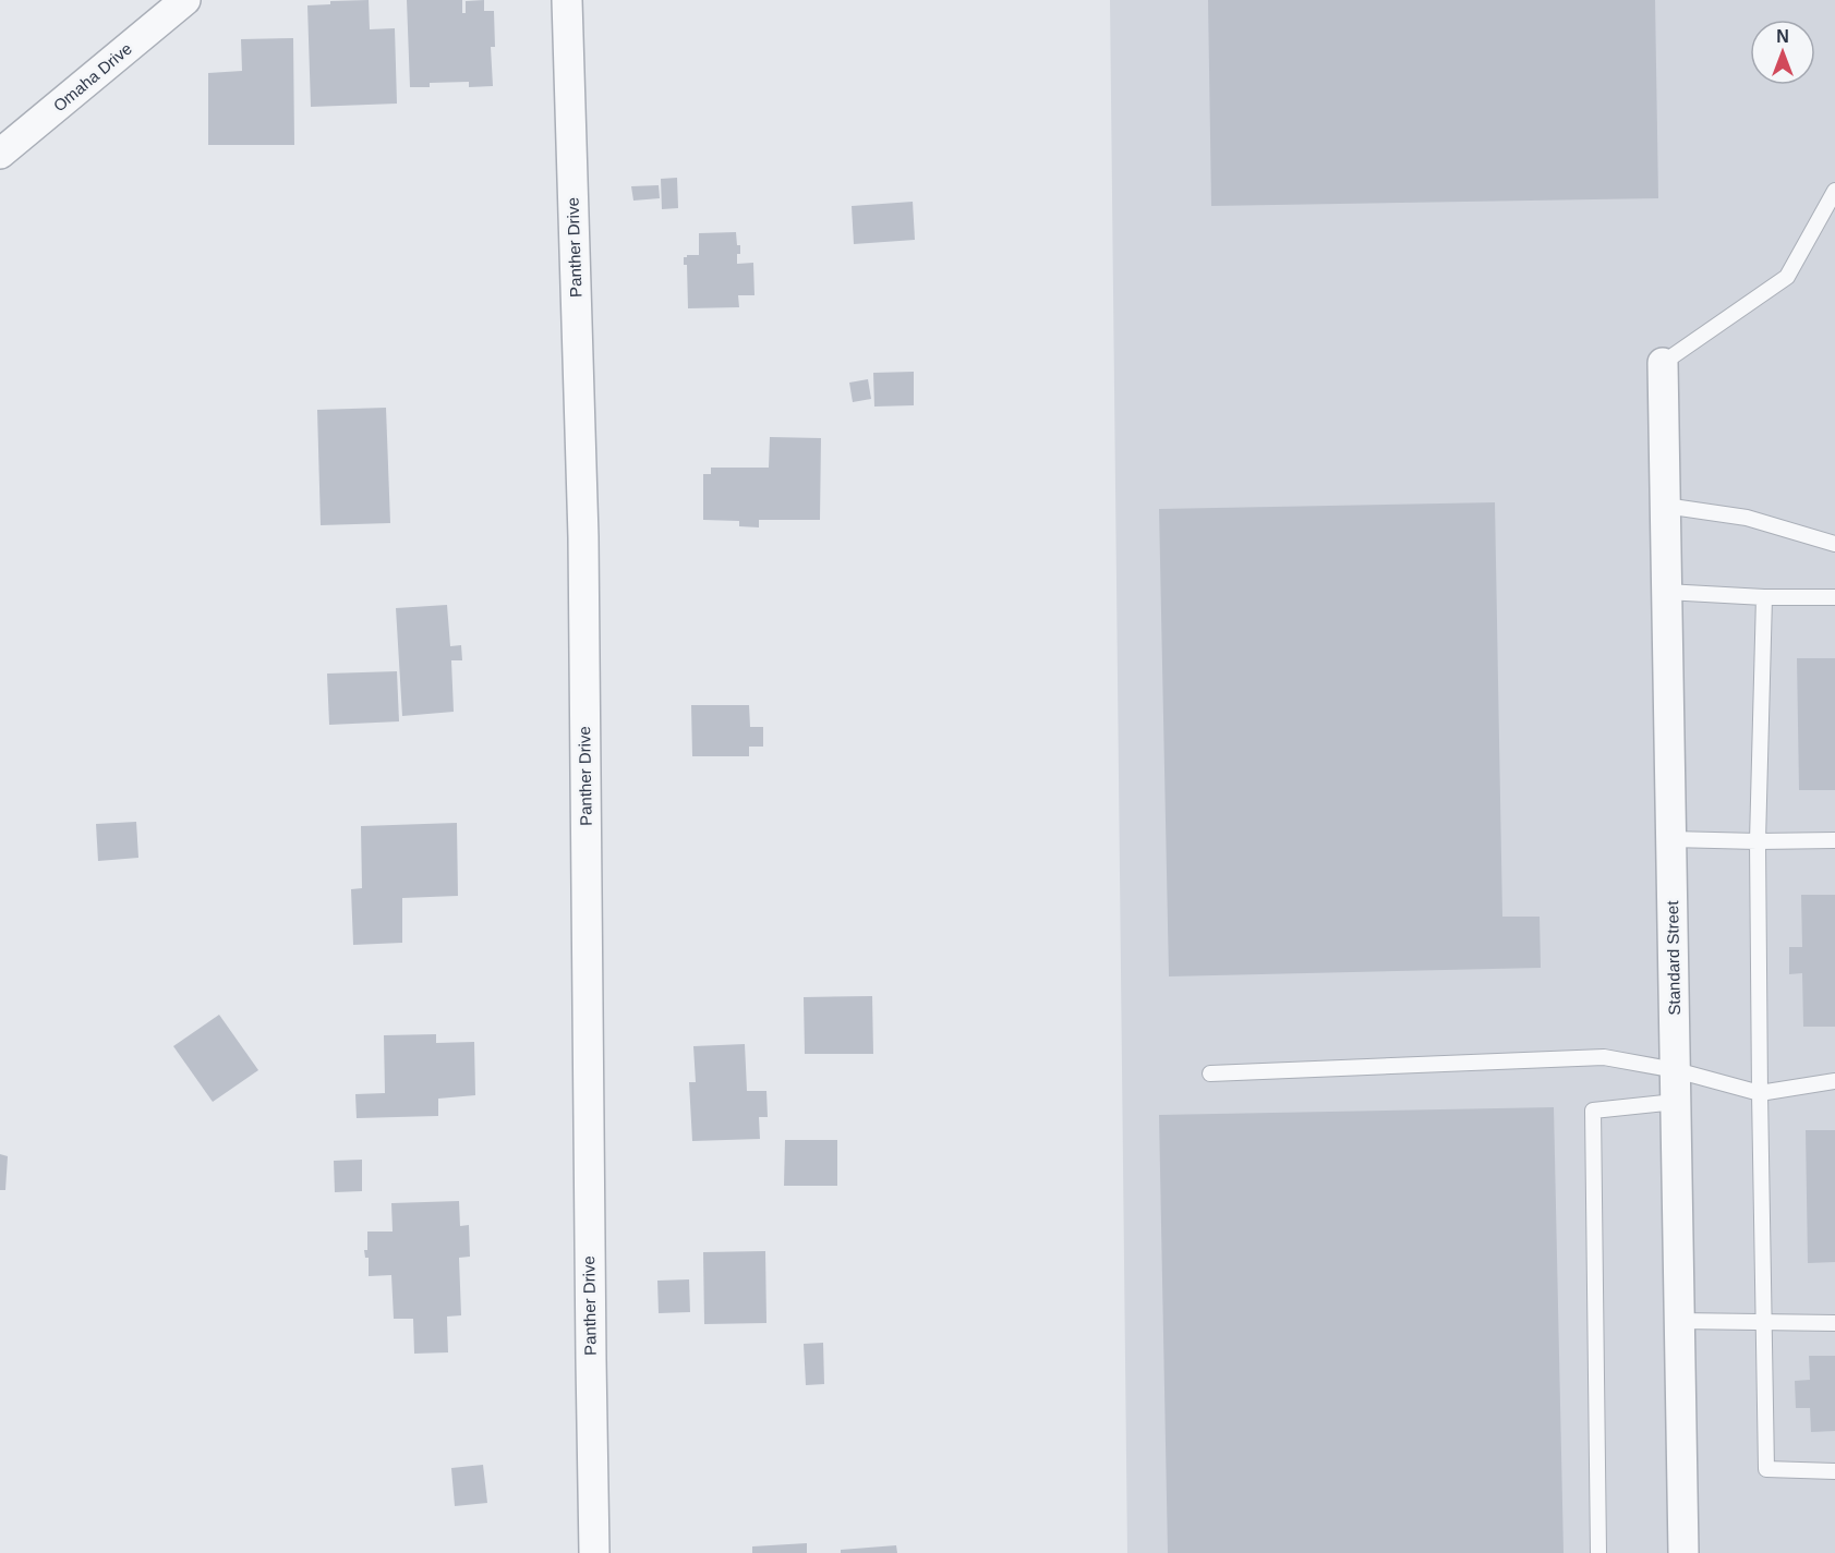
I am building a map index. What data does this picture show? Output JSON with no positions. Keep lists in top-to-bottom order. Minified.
{"streets":{"street":["Omaha Drive","Panther Drive","Standard Street"]},"north":"top"}
